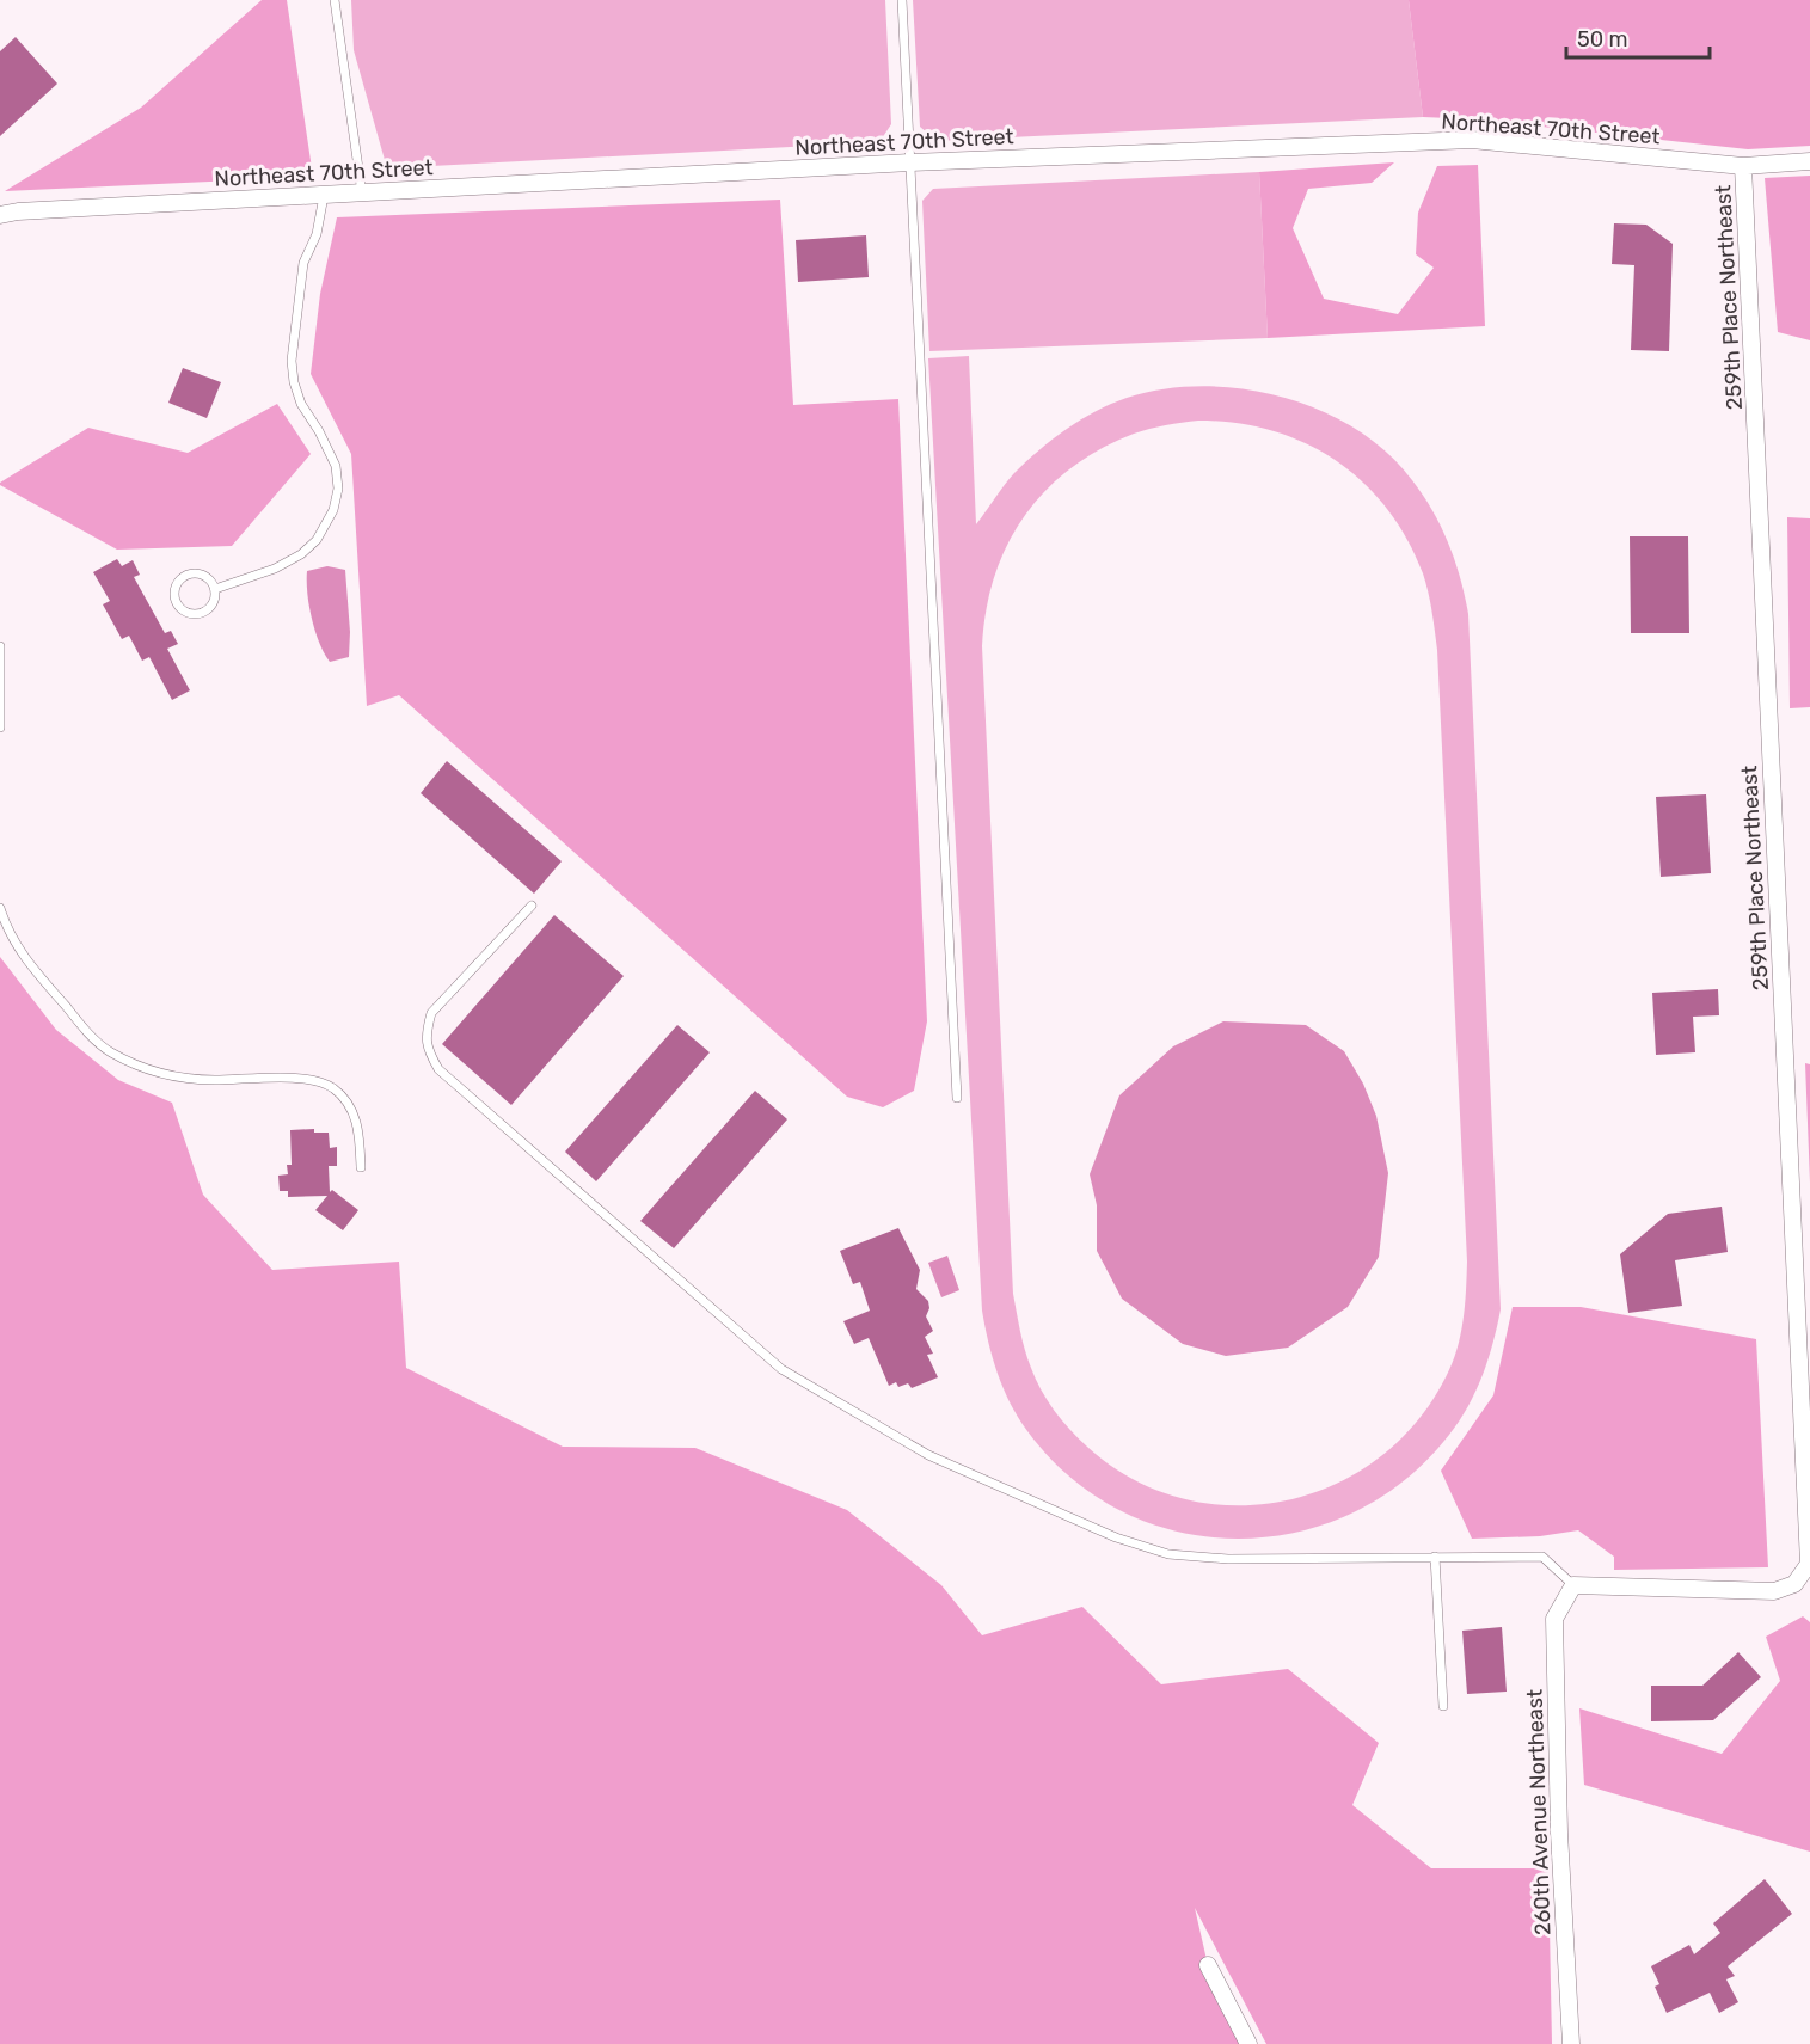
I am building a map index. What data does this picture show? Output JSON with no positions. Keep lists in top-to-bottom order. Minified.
{"streets":{"street":["Northeast 70th Street","259th Place Northeast","260th Avenue Northeast"]},"crossings":[["Northeast 70th Street","259th Place Northeast"],["259th Place Northeast","260th Avenue Northeast"]],"scale_bar":"50 m"}
